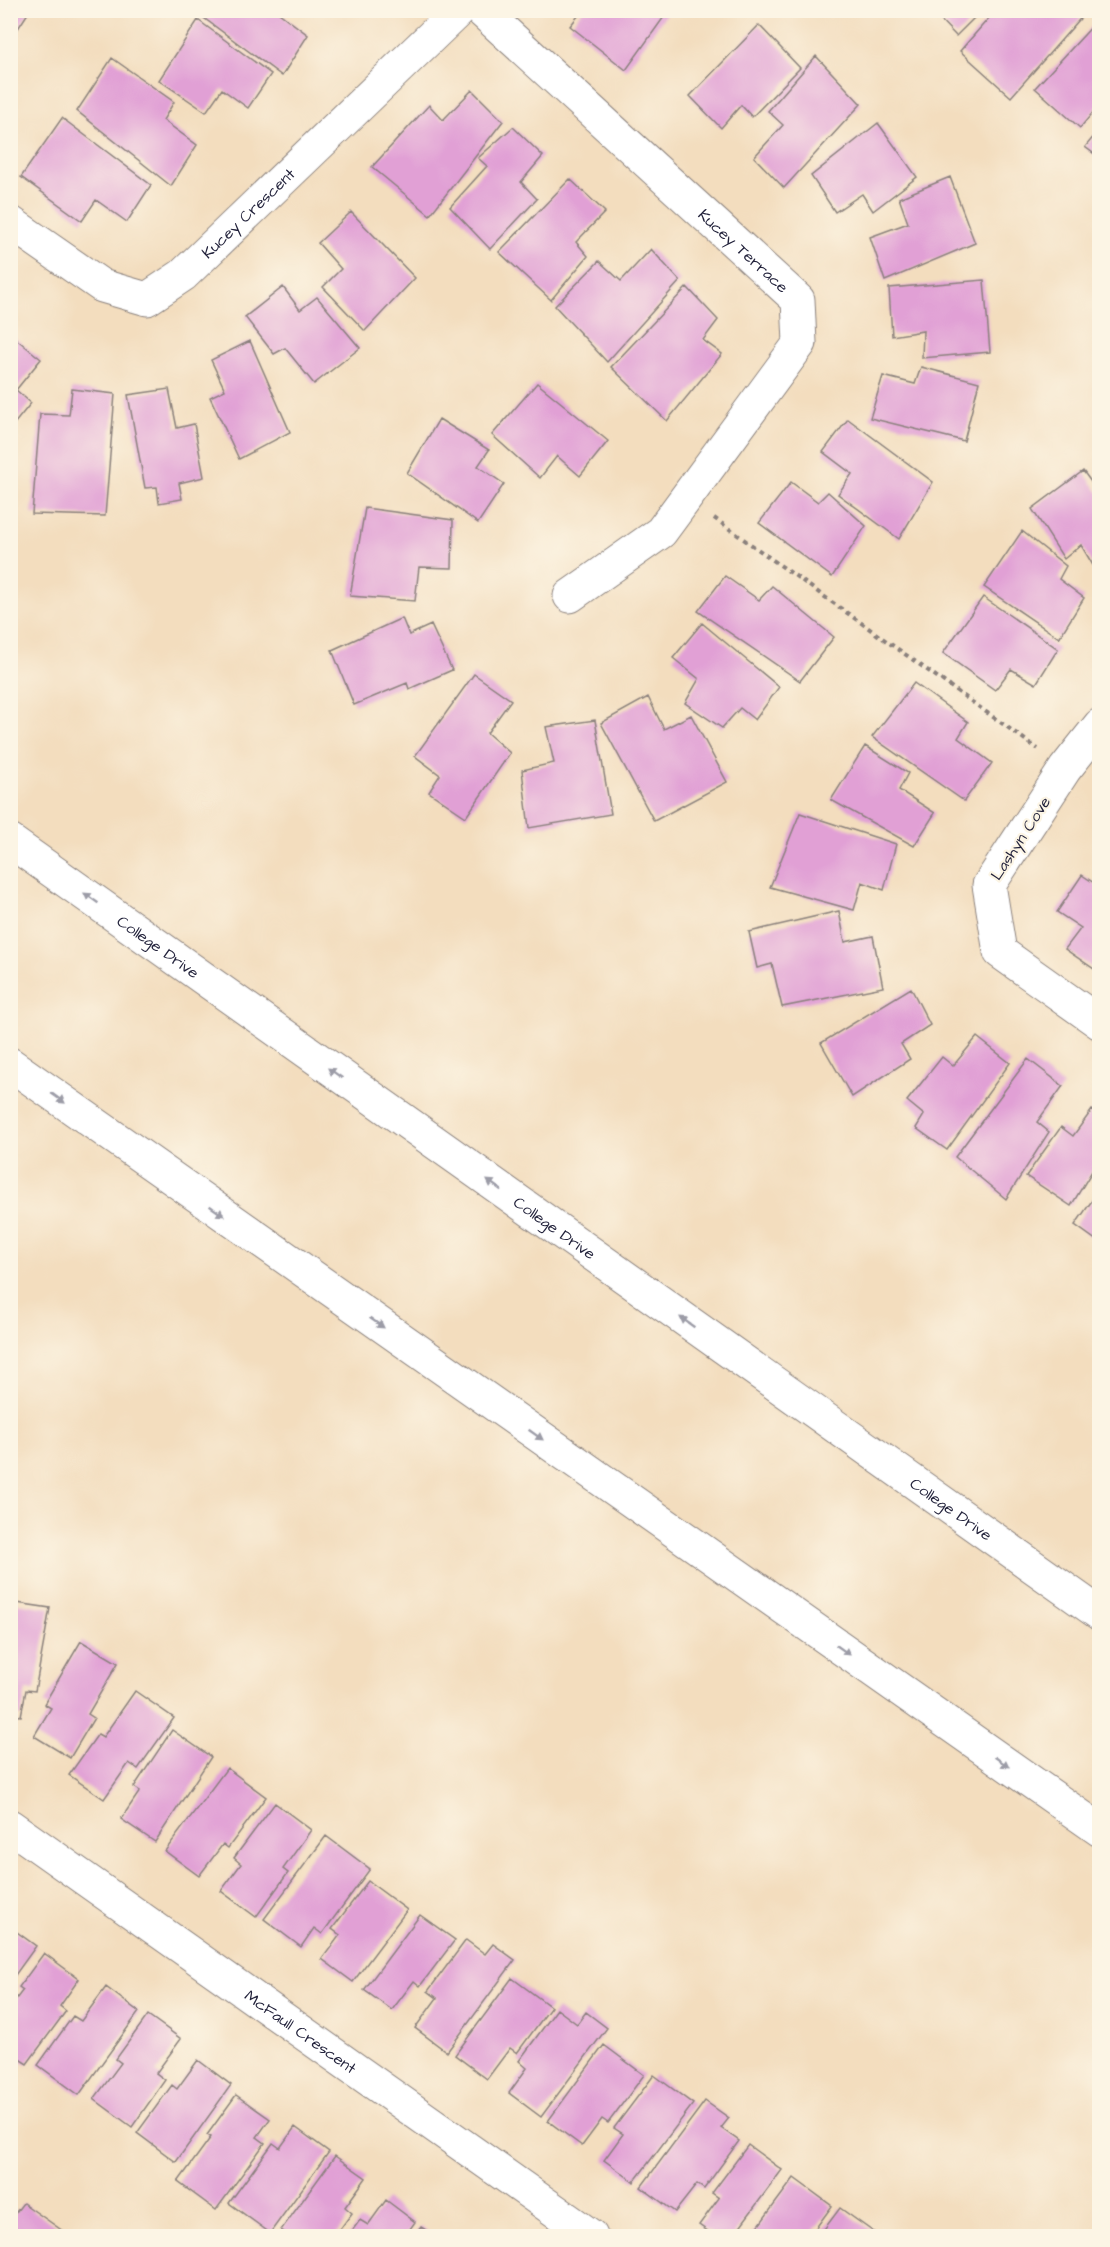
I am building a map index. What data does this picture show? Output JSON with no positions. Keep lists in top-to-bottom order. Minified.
{"streets":{"main road":["Kucey Crescent","Kucey Terrace","Lashyn Cove","College Drive","McFaull Crescent"]}}
